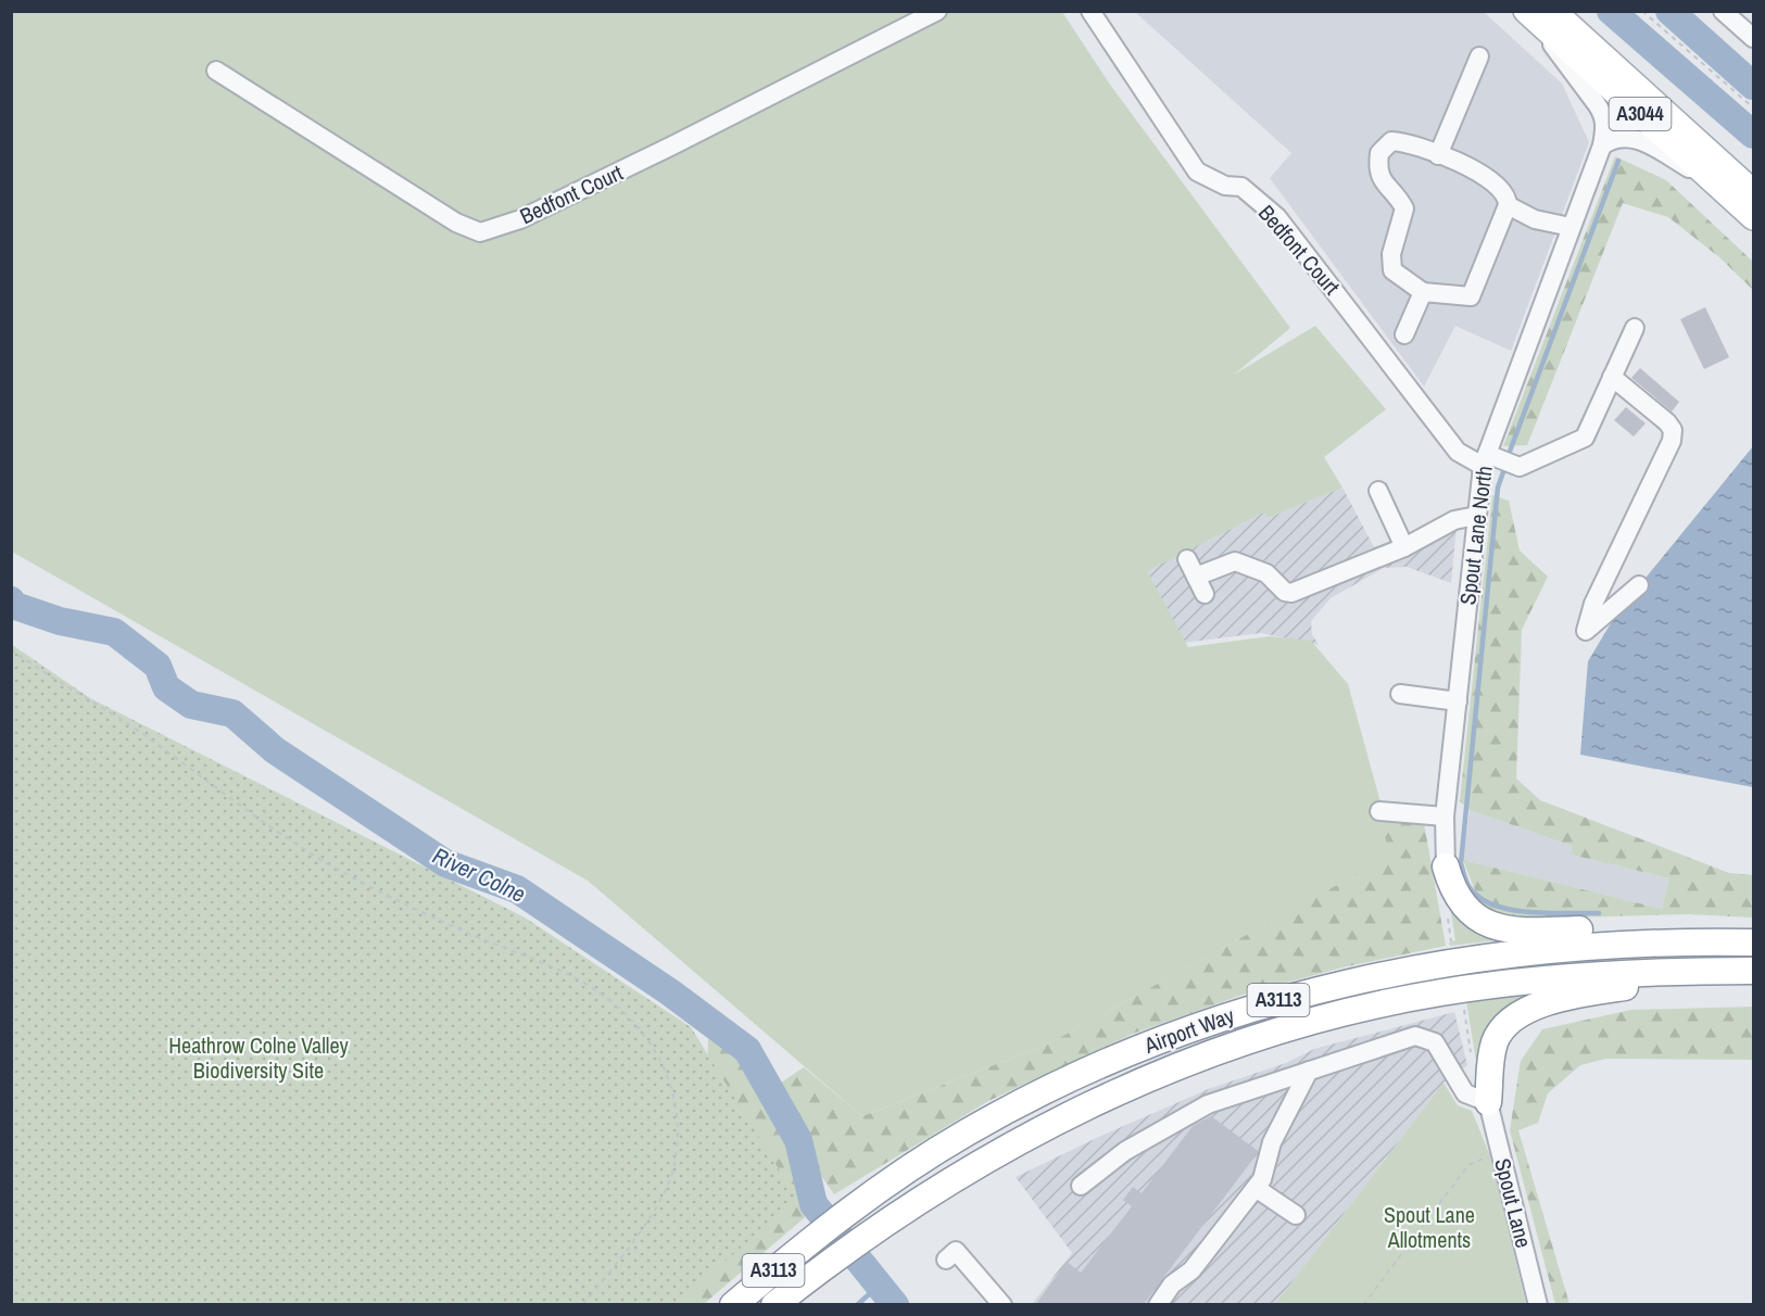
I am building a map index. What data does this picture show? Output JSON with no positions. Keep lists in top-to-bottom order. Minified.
{"streets":{"highway":["A3113","Airport Way"],"main road":["A3044"],"street":["Bedfont Court","Spout Lane North","Spout Lane"]},"crossings":[["A3044","Spout Lane North"],["Bedfont Court","Spout Lane North"]],"water":["River Colne"],"parks":["Heathrow Colne Valley Biodiversity Site","Spout Lane Allotments"]}
